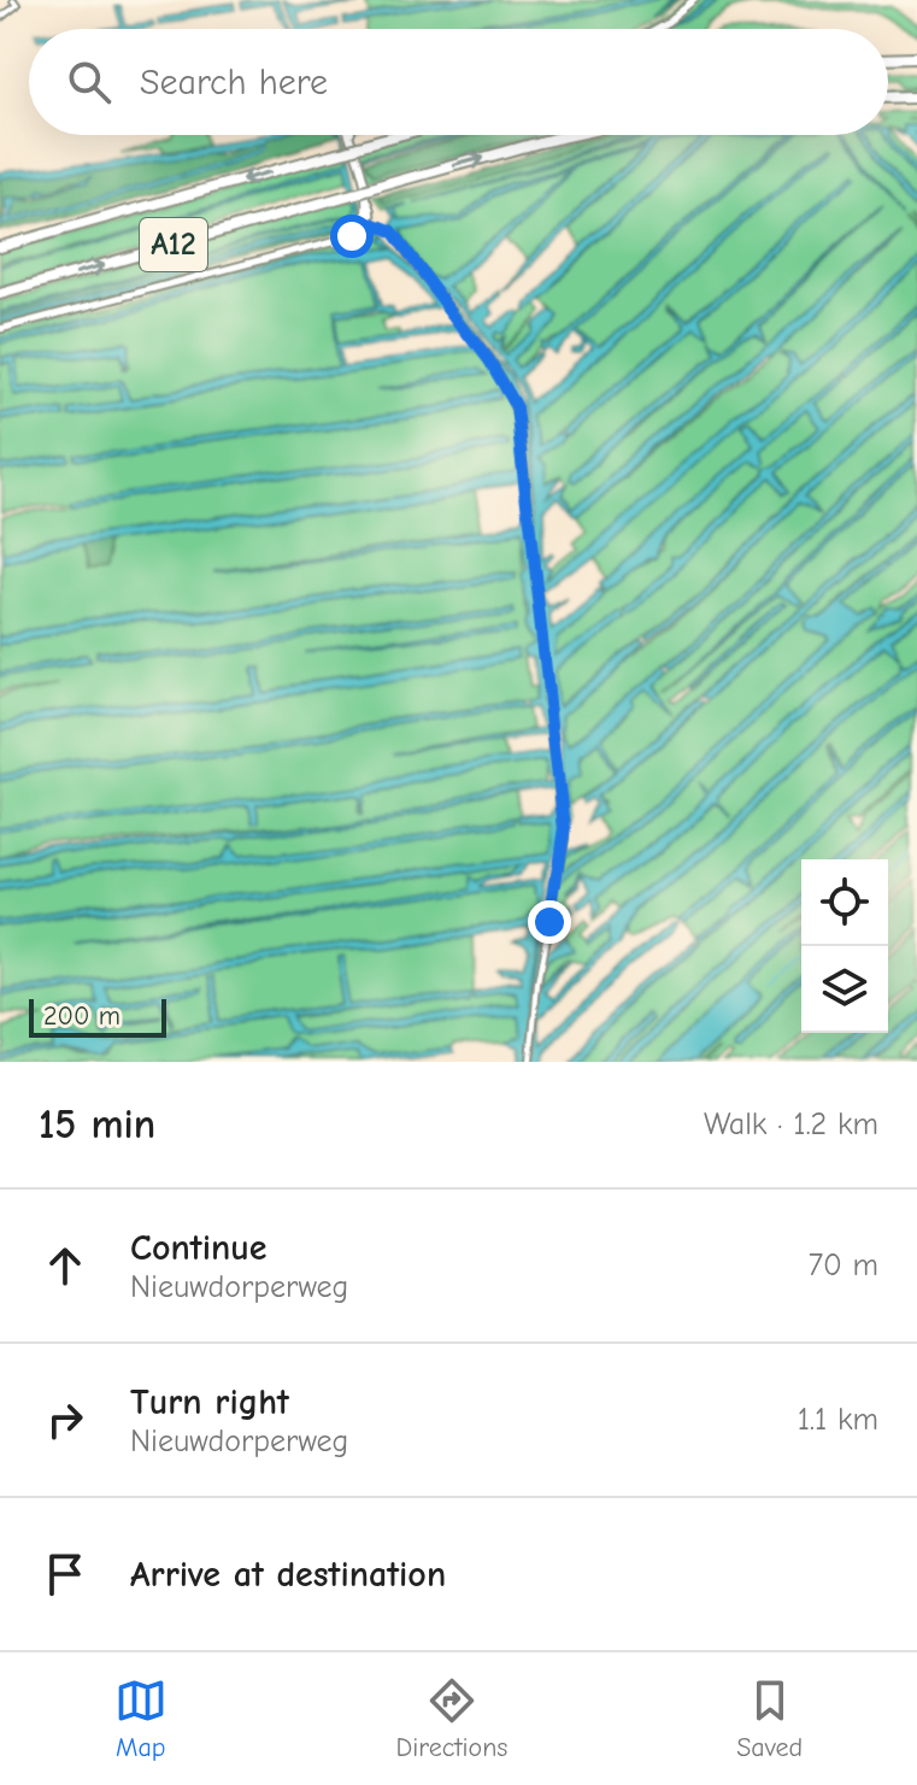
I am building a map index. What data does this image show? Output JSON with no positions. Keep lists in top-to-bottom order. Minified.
{"streets":{"highway":["A12"]},"scale_bar":"200 m","page":{"search":"Search here","scale":"200 m","heading":["15 min","Walk · 1.2 km"],"list":[["Continue","Nieuwdorperweg","70 m"],["Turn right","Nieuwdorperweg","1.1 km"],"Arrive at destination"],"nav":["Map","Directions","Saved"]}}
